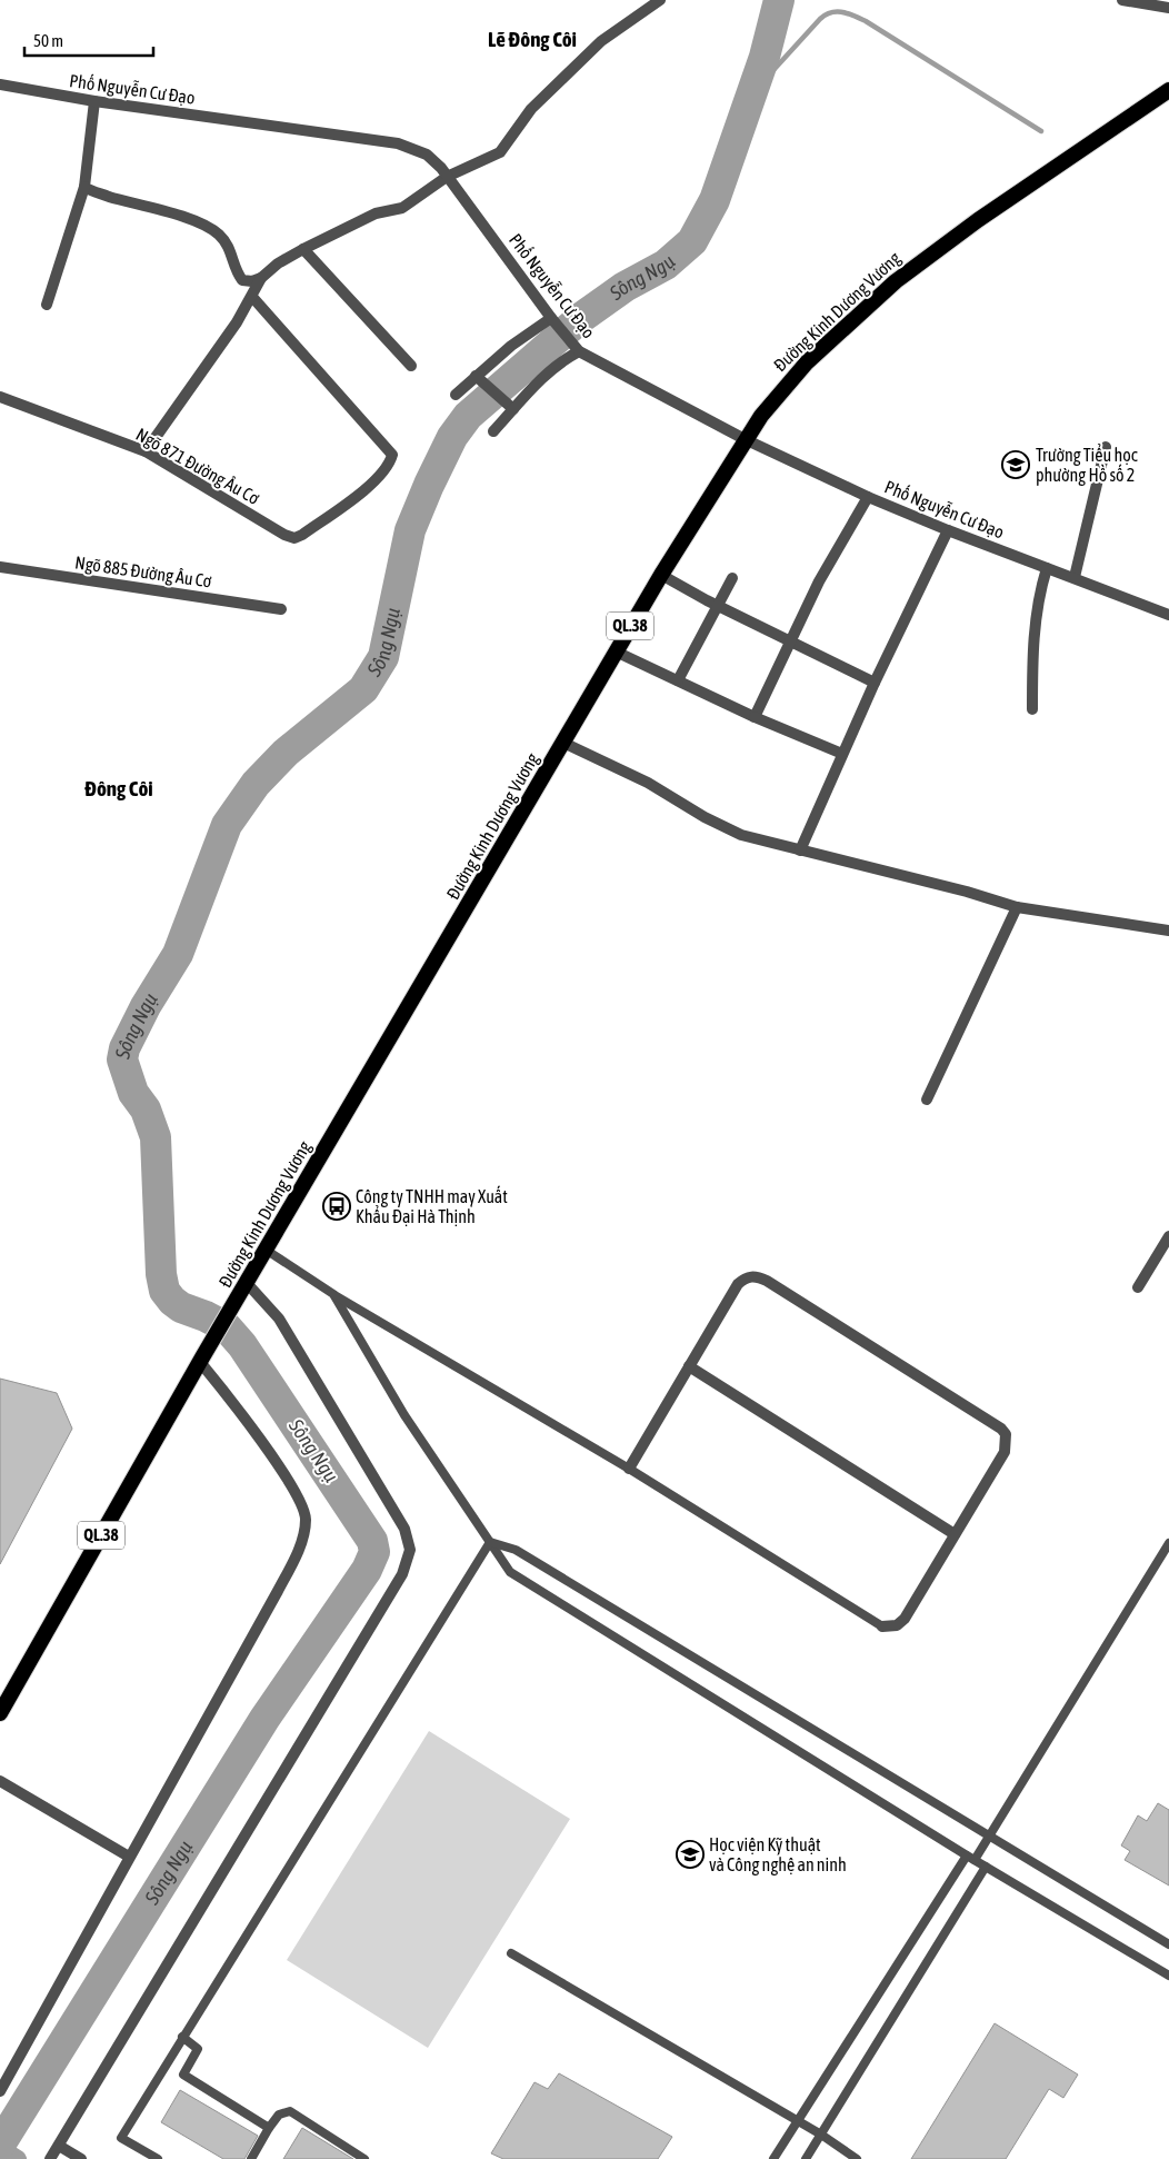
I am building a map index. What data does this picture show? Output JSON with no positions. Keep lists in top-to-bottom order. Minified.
{"streets":{"highway":["Đường Kinh Dương Vương","QL.38"],"street":["Phố Nguyễn Cư Đạo","Ngõ 871 Đường Âu Cơ","Ngõ 885 Đường Âu Cơ"]},"crossings":[["Phố Nguyễn Cư Đạo","Đường Kinh Dương Vương"]],"districts":["Lẽ Đông Côi","Đông Côi"],"water":["Sông Ngụ"],"places":{"school or university":["Trường Tiểu học phường Hồ số 2","Học viện Kỹ thuật và Công nghệ an ninh"],"bus stop":["Công ty TNHH may Xuất Khẩu Đại Hà Thịnh"]},"scale_bar":"50 m"}
